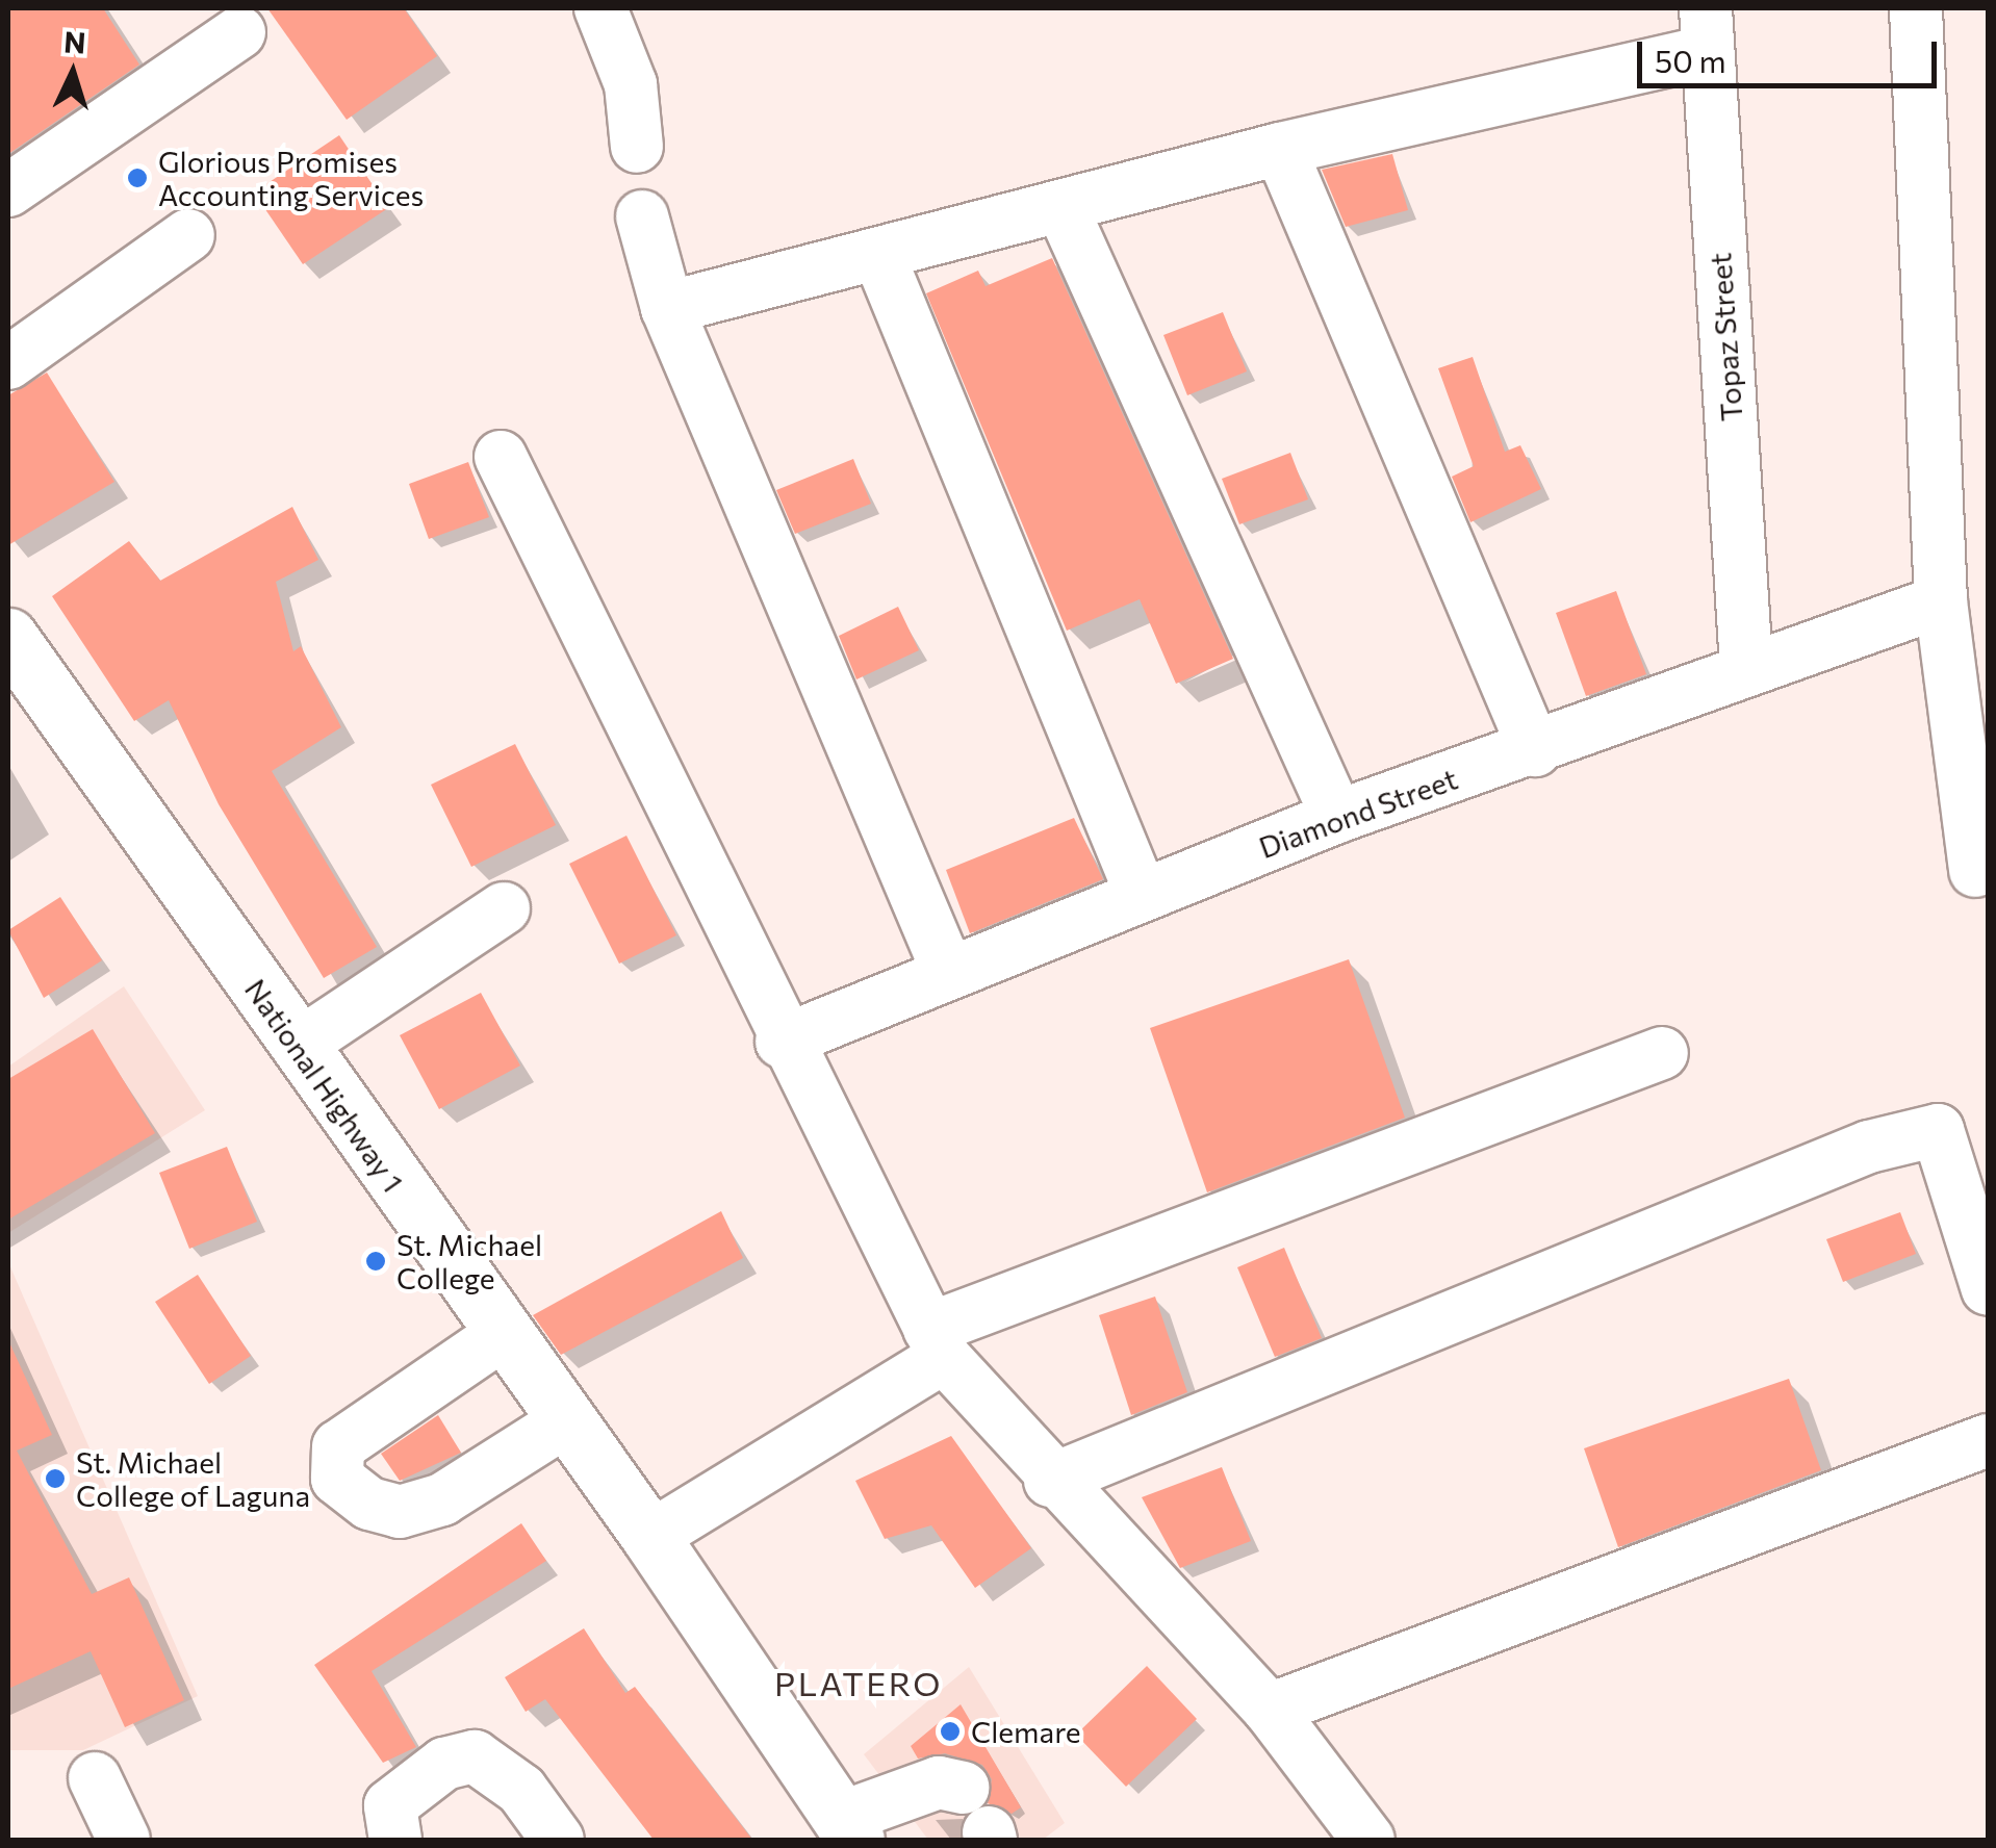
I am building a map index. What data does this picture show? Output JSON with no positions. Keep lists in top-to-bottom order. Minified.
{"streets":{"highway":["National Highway 1"],"street":["Topaz Street","Diamond Street"]},"crossings":[["Topaz Street","Diamond Street"]],"districts":["PLATERO"],"places":["Glorious Promises Accounting Services","St. Michael College","St. Michael College of Laguna","Clemare"],"scale_bar":"50 m","north":"top"}
